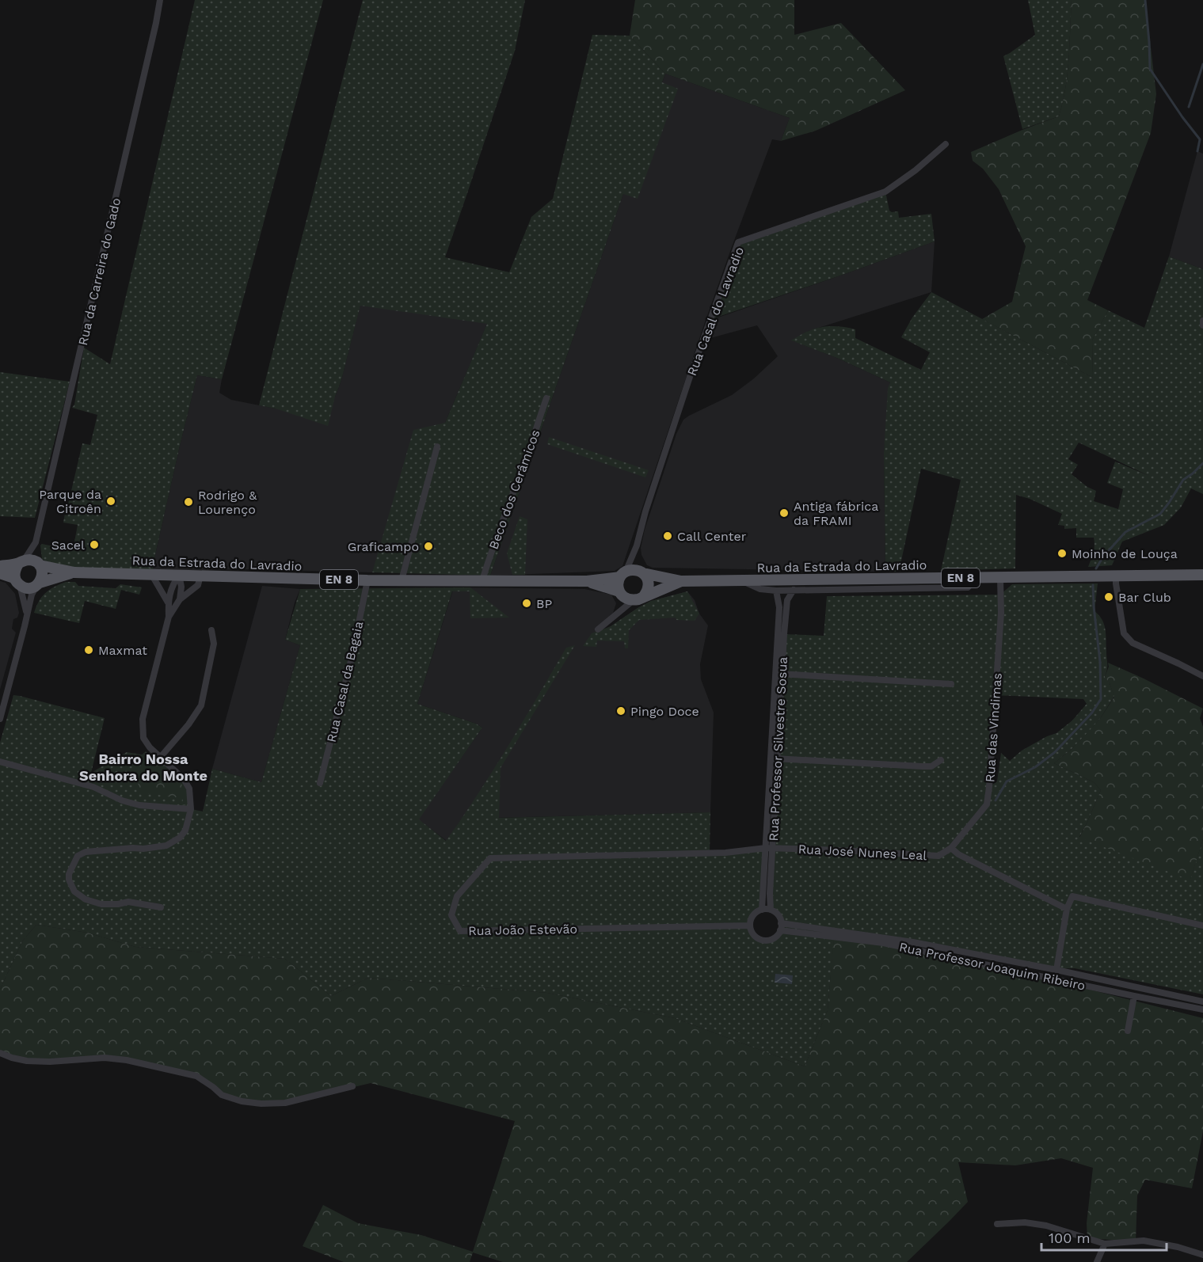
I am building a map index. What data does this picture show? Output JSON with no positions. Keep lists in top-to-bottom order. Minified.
{"streets":{"main road":["Rua da Estrada do Lavradio","EN 8"],"street":["Rua da Carreira do Gado","Rua Casal do Lavradio","Beco dos Cerâmicos","Rua Casal da Bagaia","Rua das Vindimas","Rua Professor Silvestre Sosua","Rua José Nunes Leal","Rua João Estevão","Rua Professor Joaquim Ribeiro"]},"crossings":[["Rua Casal do Lavradio","Rua da Estrada do Lavradio"],["Rua Casal do Lavradio","EN 8"],["Beco dos Cerâmicos","Rua da Estrada do Lavradio"],["Rua da Estrada do Lavradio","EN 8"],["Rua da Estrada do Lavradio","Rua Casal da Bagaia"],["Rua da Estrada do Lavradio","Rua das Vindimas"],["Rua das Vindimas","Rua José Nunes Leal"],["Rua Professor Silvestre Sosua","Rua José Nunes Leal"],["Rua Professor Silvestre Sosua","Rua João Estevão"],["Rua Professor Silvestre Sosua","Rua Professor Joaquim Ribeiro"],["Rua José Nunes Leal","Rua João Estevão"],["Rua João Estevão","Rua Professor Joaquim Ribeiro"]],"districts":["Bairro Nossa Senhora do Monte"],"places":["Parque da Citroên","Rodrigo & Lourenço","Antiga fábrica da FRAMI","Call Center","Sacel","Graficampo","Moinho de Louça","Bar Club","BP","Maxmat","Pingo Doce"],"scale_bar":"100 m"}
